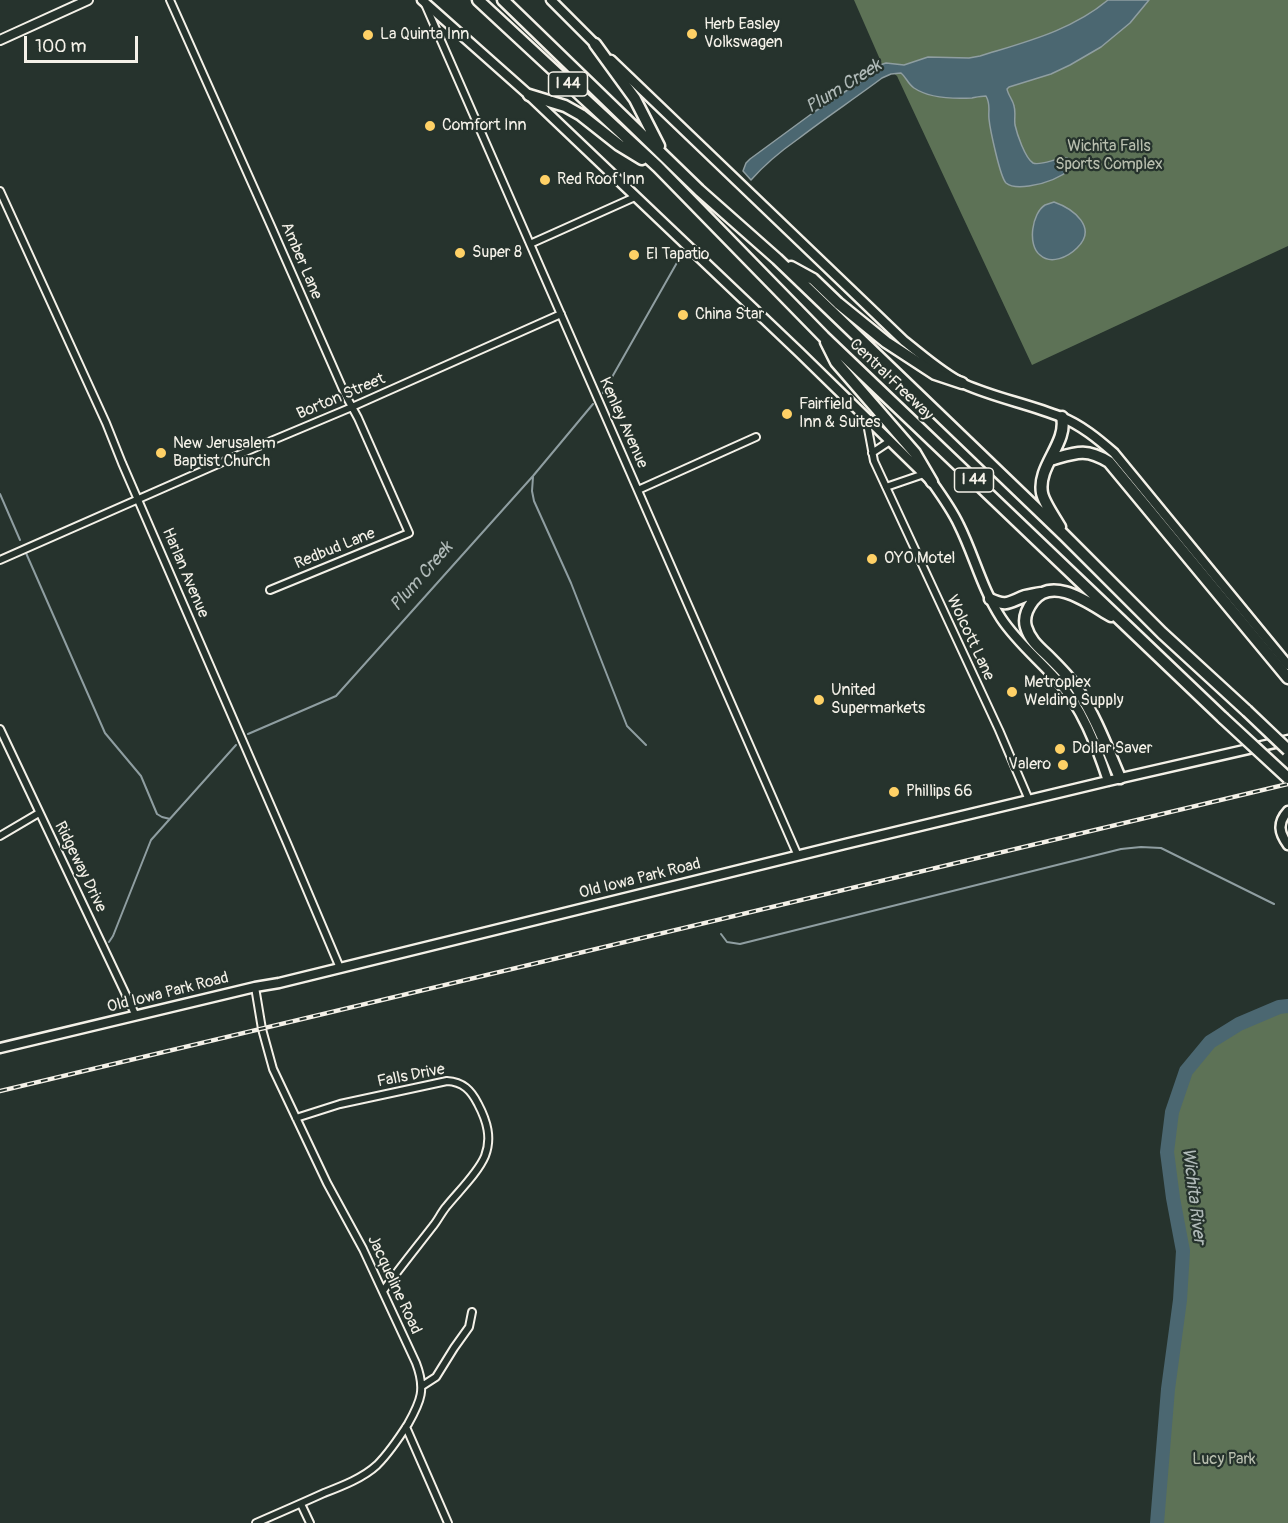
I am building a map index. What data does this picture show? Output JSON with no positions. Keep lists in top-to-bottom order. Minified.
{"streets":{"highway":["I 44","Central Freeway"],"main road":["Old Iowa Park Road"],"street":["Amber Lane","Borton Street","Kenley Avenue","Redbud Lane","Harlan Avenue","Wolcott Lane","Ridgeway Drive","Falls Drive","Jacqueline Road"]},"crossings":[["Amber Lane","Borton Street"],["Amber Lane","Redbud Lane"],["Borton Street","Kenley Avenue"],["Borton Street","Harlan Avenue"],["Kenley Avenue","Old Iowa Park Road"],["Harlan Avenue","Old Iowa Park Road"],["Wolcott Lane","Old Iowa Park Road"],["Ridgeway Drive","Old Iowa Park Road"],["Old Iowa Park Road","Jacqueline Road"],["Falls Drive","Jacqueline Road"]],"water":["Plum Creek","Wichita River"],"parks":["Wichita Falls Sports Complex","Lucy Park"],"places":["Herb Easley Volkswagen","La Quinta Inn","Comfort Inn","Red Roof Inn","Super 8","El Tapatio","China Star","Fairfield Inn & Suites","New Jerusalem Baptist Church","OYO Motel","Metroplex Welding Supply","United Supermarkets","Dollar Saver","Valero","Phillips 66"],"scale_bar":"100 m"}
